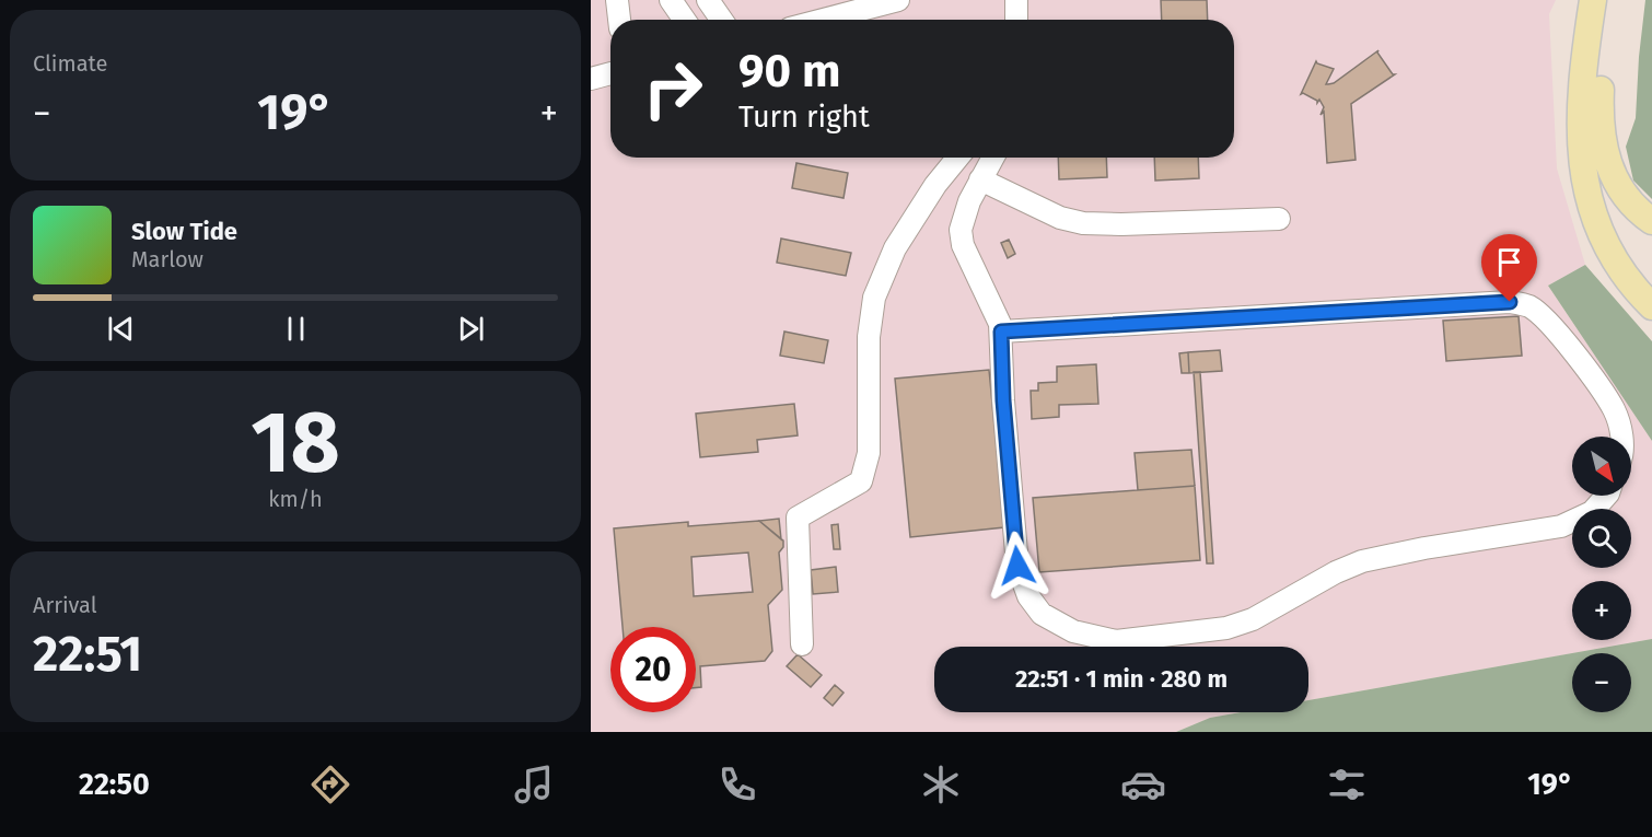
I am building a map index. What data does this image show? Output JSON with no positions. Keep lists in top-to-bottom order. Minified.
{"north":"bottom right","page":{"tile":["Climate",["18","km/h"],["Arrival","22:51"]],"turn":["90 m","Turn right"],"heat":["−","19°","+"],"song":["Slow Tide","Marlow"],"map_buttons":["+","−"],"limit":"20","trip":"22:51 · 1 min · 280 m","tabs":["22:50","19°"]}}
